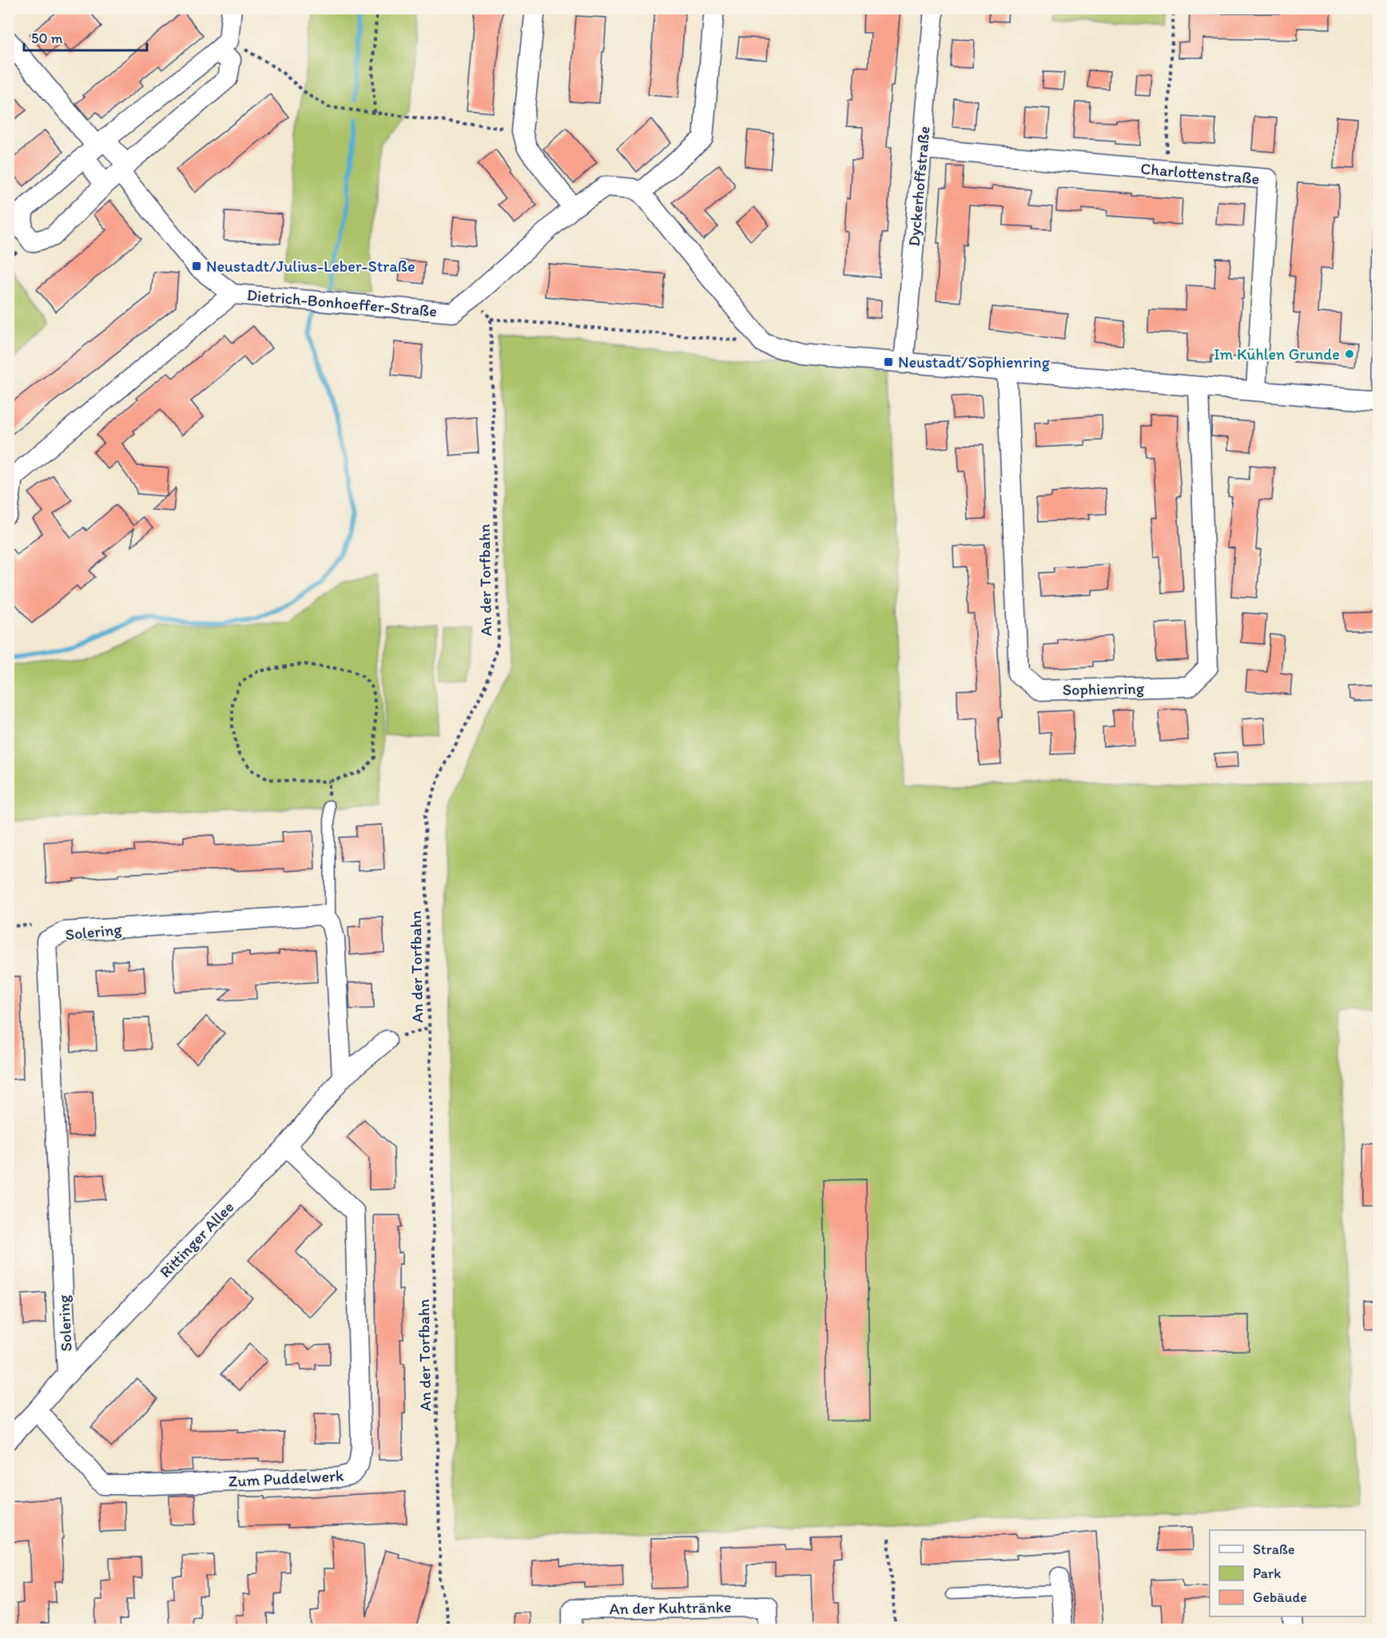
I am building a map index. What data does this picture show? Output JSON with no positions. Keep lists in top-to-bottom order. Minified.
{"streets":{"street":["Charlottenstraße","Dyckerhoffstraße","Dietrich-Bonhoeffer-Straße","Sophienring","Solering","Rittinger Allee","Zum Puddelwerk","An der Kuhtränke"],"path":["An der Torfbahn"]},"crossings":[["Charlottenstraße","Dyckerhoffstraße"],["Solering","Rittinger Allee"],["Rittinger Allee","Zum Puddelwerk"]],"places":{"transit":["Neustadt/Julius-Leber-Straße","Neustadt/Sophienring"],"other":["Im Kühlen Grunde"]},"legend":["Straße","Park","Gebäude"],"scale_bar":"50 m"}
